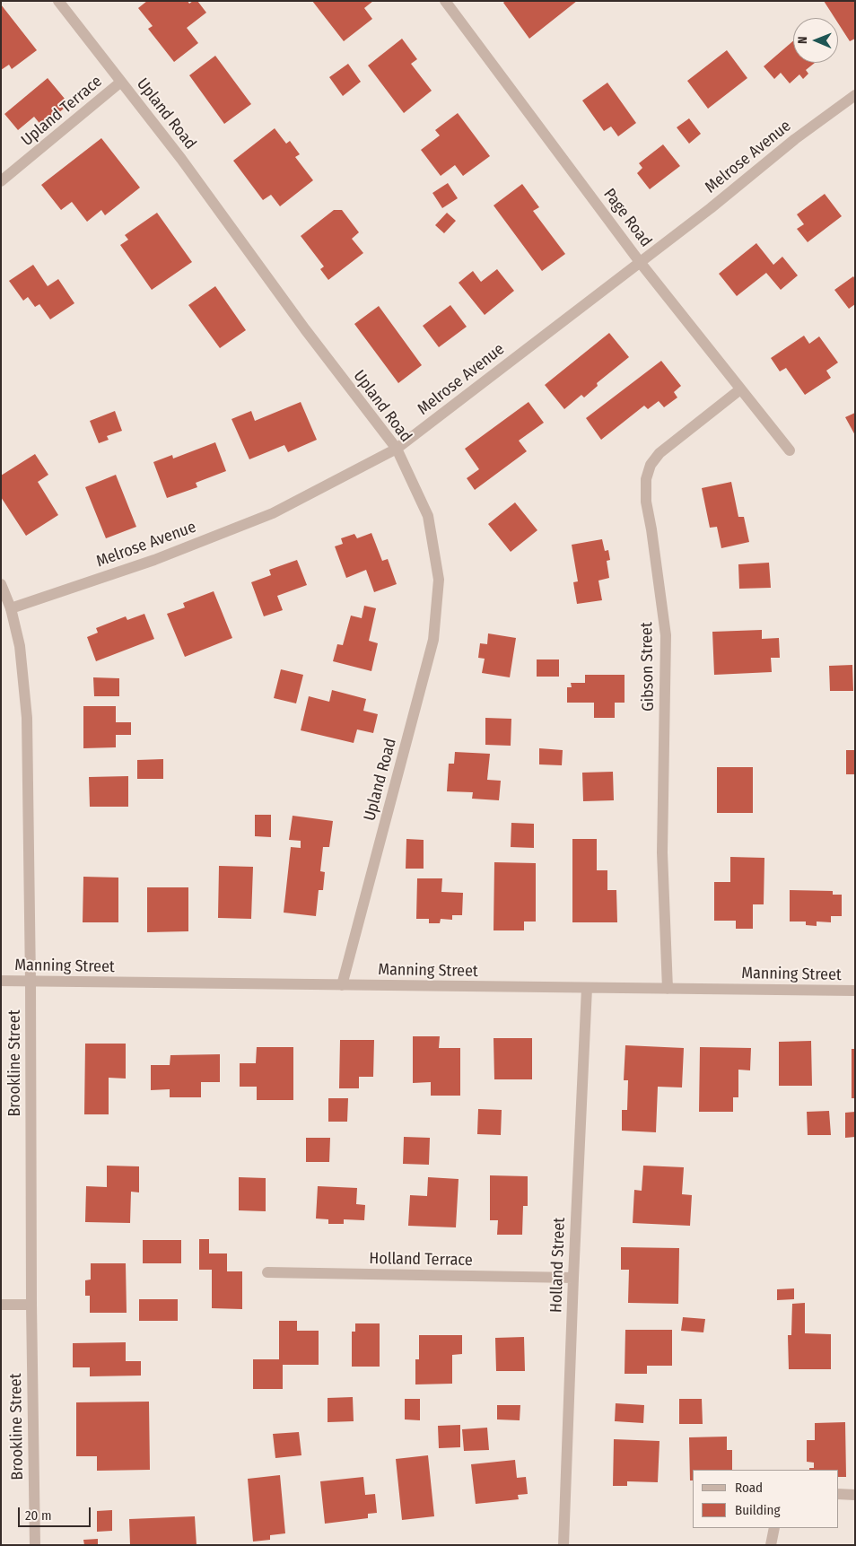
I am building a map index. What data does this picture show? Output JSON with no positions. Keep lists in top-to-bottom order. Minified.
{"streets":{"street":["Upland Terrace","Upland Road","Melrose Avenue","Page Road","Gibson Street","Manning Street","Brookline Street","Holland Terrace","Holland Street"]},"crossings":[["Upland Terrace","Upland Road"],["Upland Road","Melrose Avenue"],["Upland Road","Manning Street"],["Melrose Avenue","Page Road"],["Melrose Avenue","Brookline Street"],["Page Road","Gibson Street"],["Gibson Street","Manning Street"],["Manning Street","Brookline Street"],["Manning Street","Holland Street"],["Holland Terrace","Holland Street"]],"legend":["Road","Building"],"scale_bar":"20 m","north":"left"}
